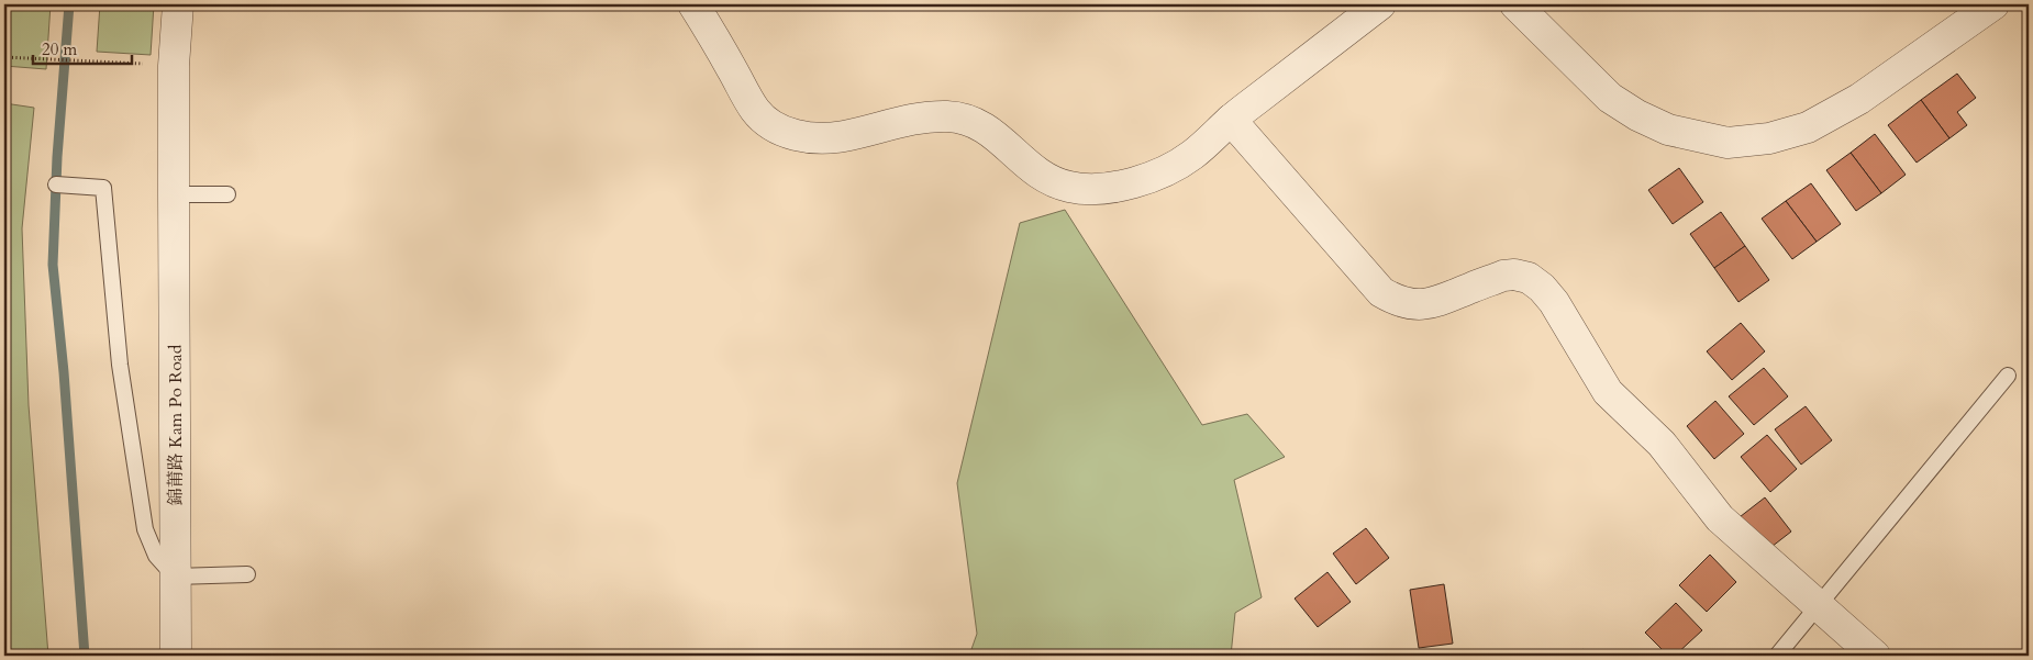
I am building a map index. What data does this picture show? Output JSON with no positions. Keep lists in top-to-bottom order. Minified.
{"streets":{"street":["錦莆路 Kam Po Road"]},"scale_bar":"20 m"}
